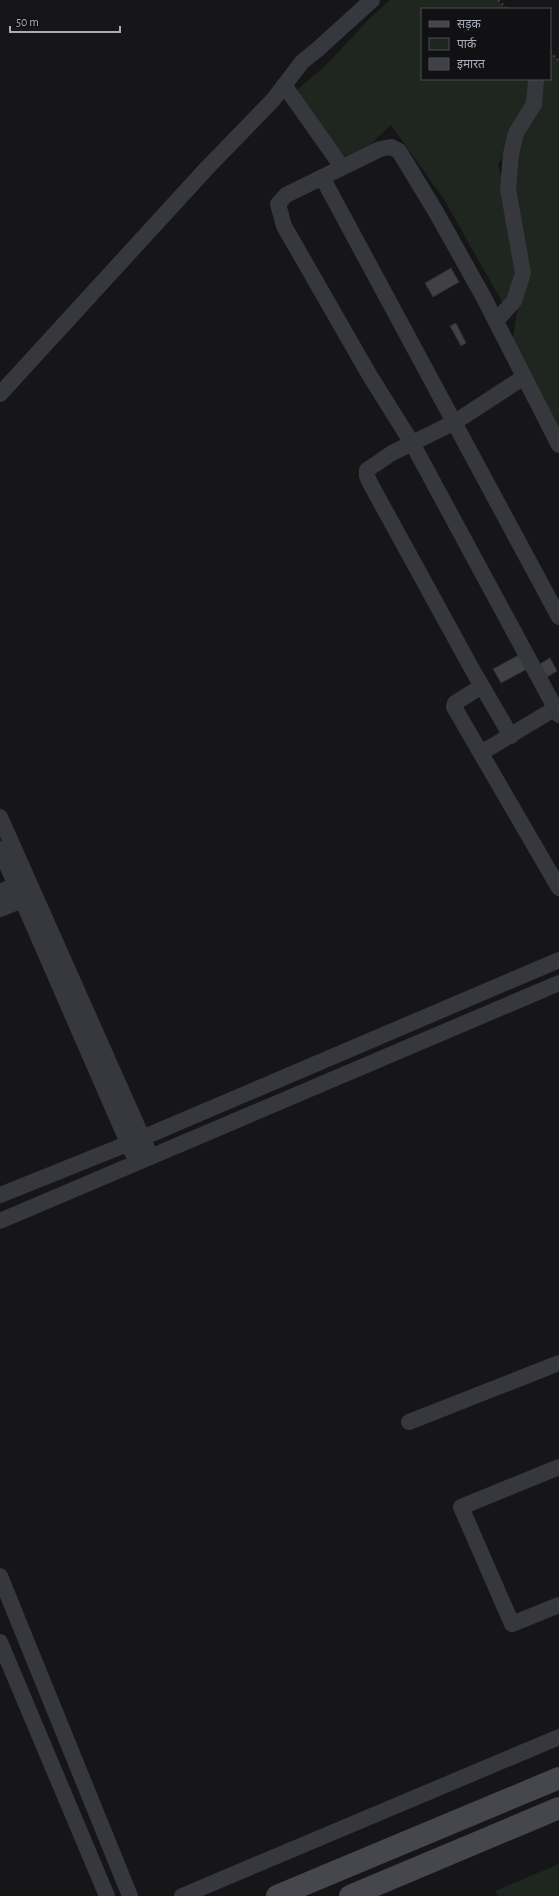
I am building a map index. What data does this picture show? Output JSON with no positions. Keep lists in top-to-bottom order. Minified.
{"legend":["सड़क","पार्क","इमारत"],"scale_bar":"50 m"}
